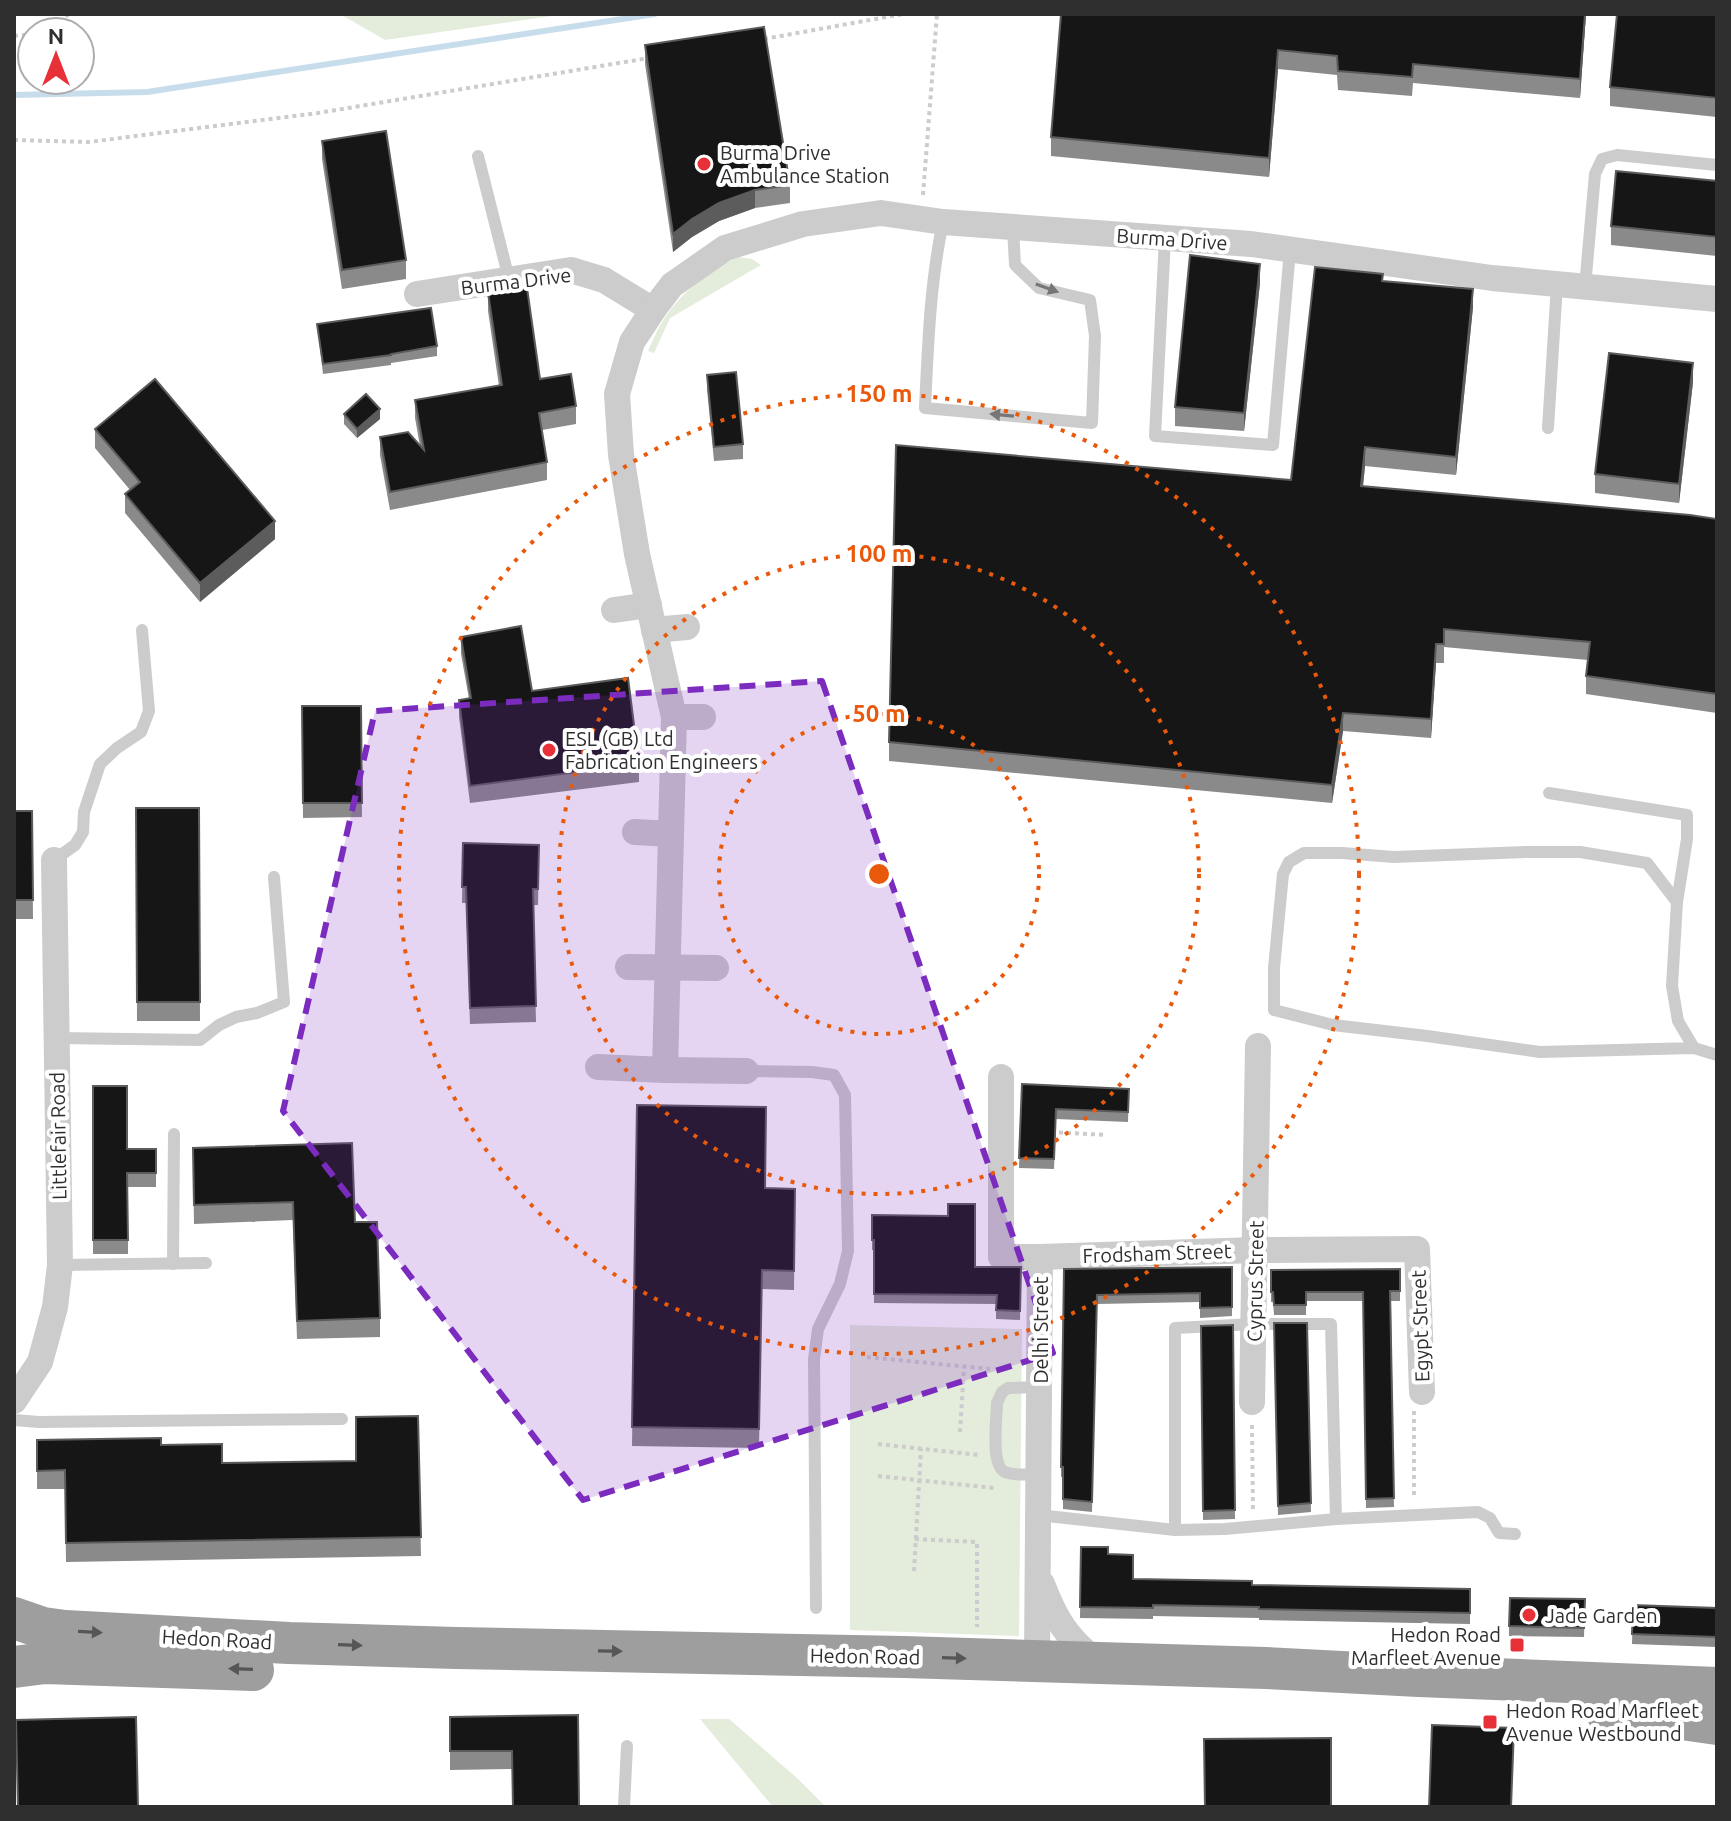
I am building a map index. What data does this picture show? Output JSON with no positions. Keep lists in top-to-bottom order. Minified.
{"streets":{"highway":["Hedon Road"],"street":["Burma Drive","Littlefair Road","Frodsham Street","Cyprus Street","Egypt Street","Delhi Street"]},"crossings":[["Frodsham Street","Cyprus Street"],["Frodsham Street","Egypt Street"],["Frodsham Street","Delhi Street"],["Delhi Street","Hedon Road"]],"places":{"other":["Burma Drive Ambulance Station","ESL (GB) Ltd Fabrication Engineers","Jade Garden"],"transit":["Hedon Road Marfleet Avenue","Hedon Road Marfleet Avenue Westbound"]},"north":"top","rings":["150 m","100 m","50 m"]}
